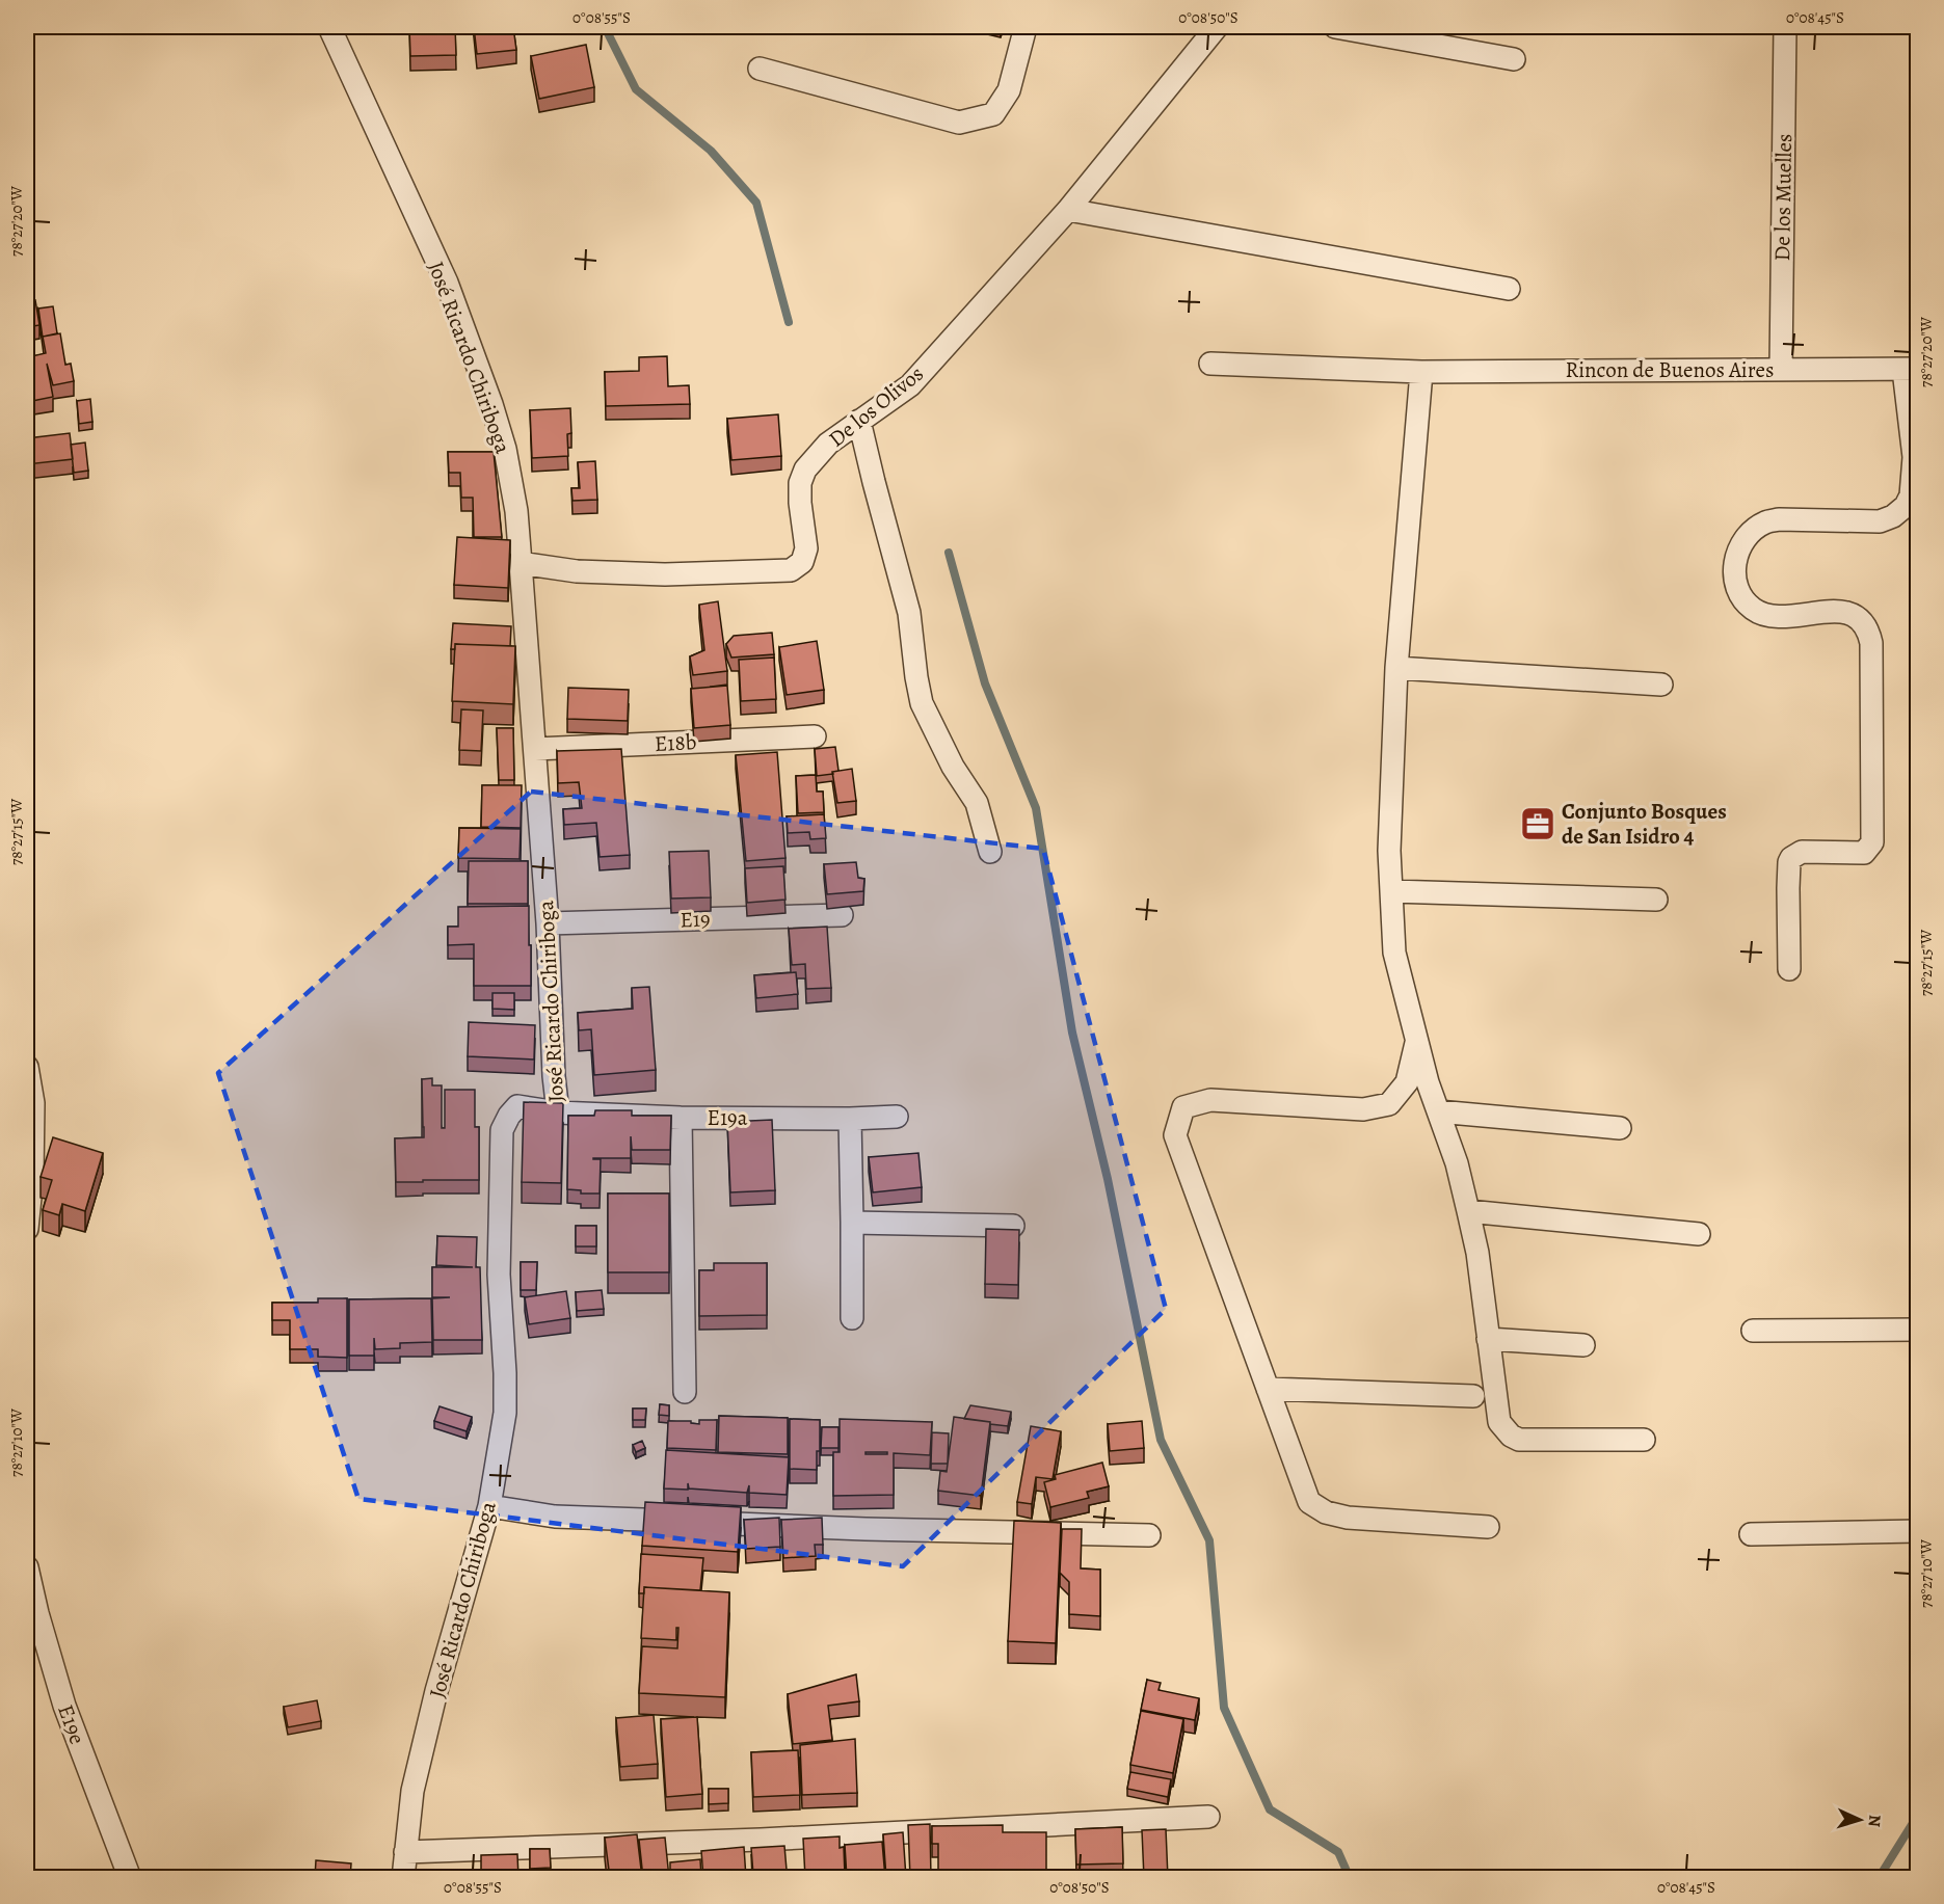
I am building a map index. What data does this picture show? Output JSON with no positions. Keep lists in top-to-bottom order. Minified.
{"streets":{"street":["De los Muelles","José Ricardo Chiriboga","Rincon de Buenos Aires","De los Olivos","E18b","E19","E19a","E19e"]},"crossings":[["De los Muelles","Rincon de Buenos Aires"],["José Ricardo Chiriboga","De los Olivos"],["José Ricardo Chiriboga","E18b"],["José Ricardo Chiriboga","E19"],["José Ricardo Chiriboga","E19a"]],"places":{"office":["Conjunto Bosques de San Isidro 4"]},"north":"right","coordinates":["0°08'55\"S","0°08'50\"S","0°08'45\"S","78°27'20\"W","78°27'15\"W","78°27'10\"W"]}
